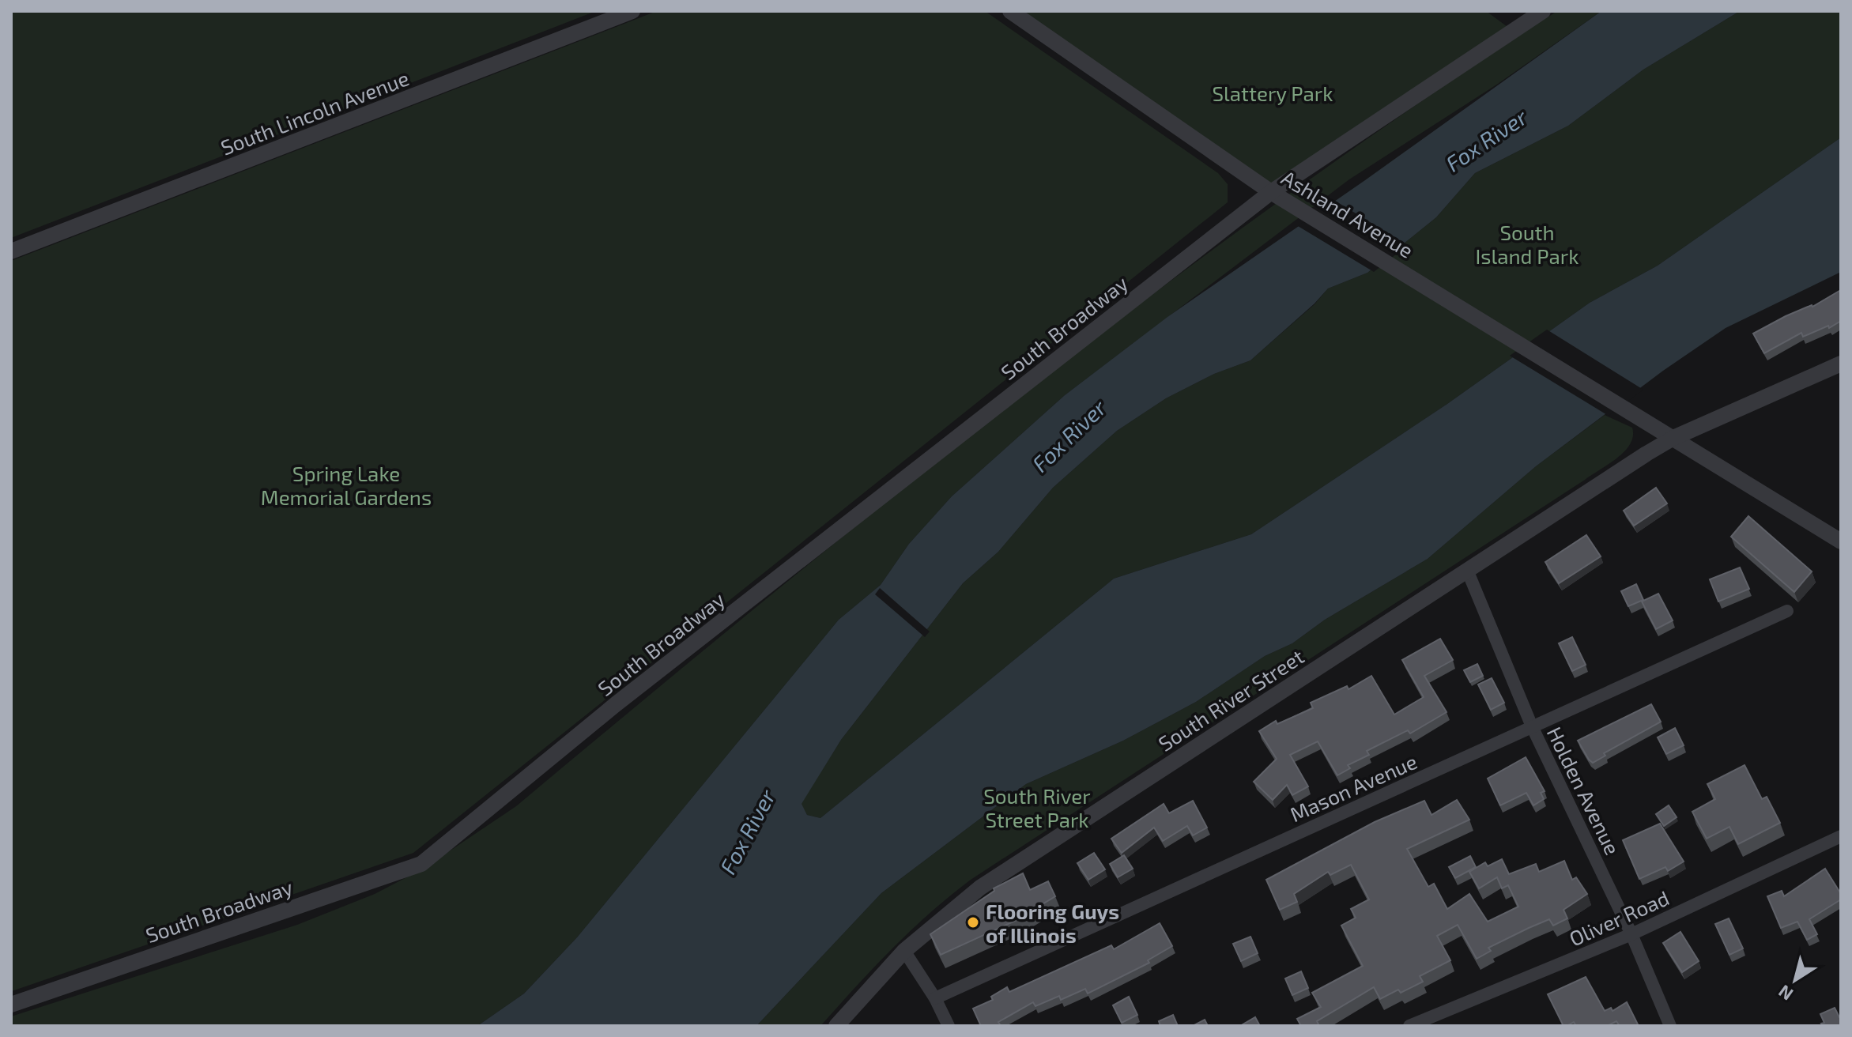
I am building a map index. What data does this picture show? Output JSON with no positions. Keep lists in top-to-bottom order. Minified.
{"streets":{"street":["South Lincoln Avenue","Ashland Avenue","South Broadway","South River Street","Mason Avenue","Holden Avenue","Oliver Road"]},"crossings":[["Ashland Avenue","South Broadway"],["Ashland Avenue","South River Street"],["South River Street","Holden Avenue"],["Mason Avenue","Holden Avenue"],["Holden Avenue","Oliver Road"]],"water":["Fox River"],"parks":["Slattery Park","South Island Park","Spring Lake Memorial Gardens","South River Street Park"],"places":["Flooring Guys of Illinois"],"north":"bottom left"}
